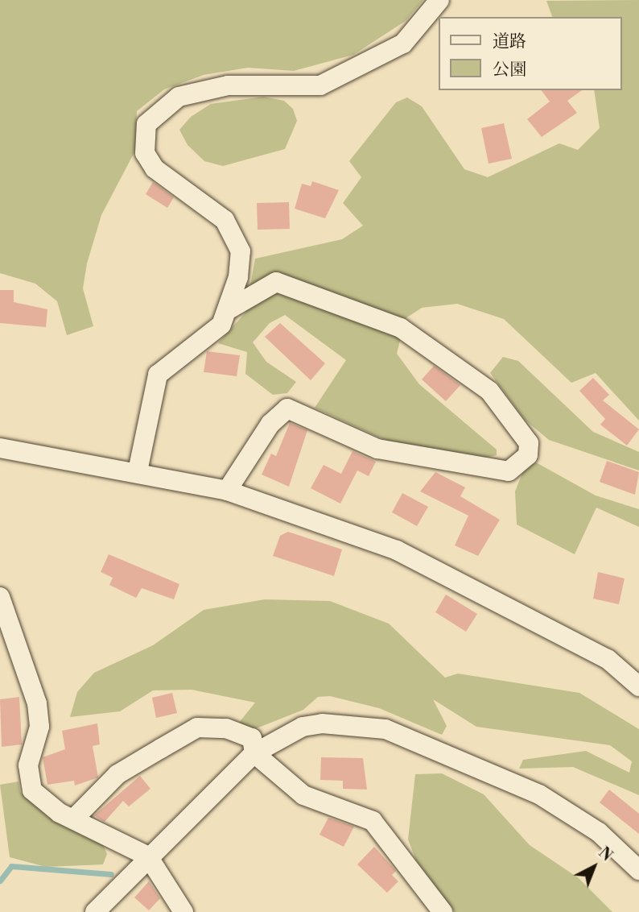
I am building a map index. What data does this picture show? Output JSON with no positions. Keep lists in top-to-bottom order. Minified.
{"legend":["道路","公園"],"north":"top right"}
